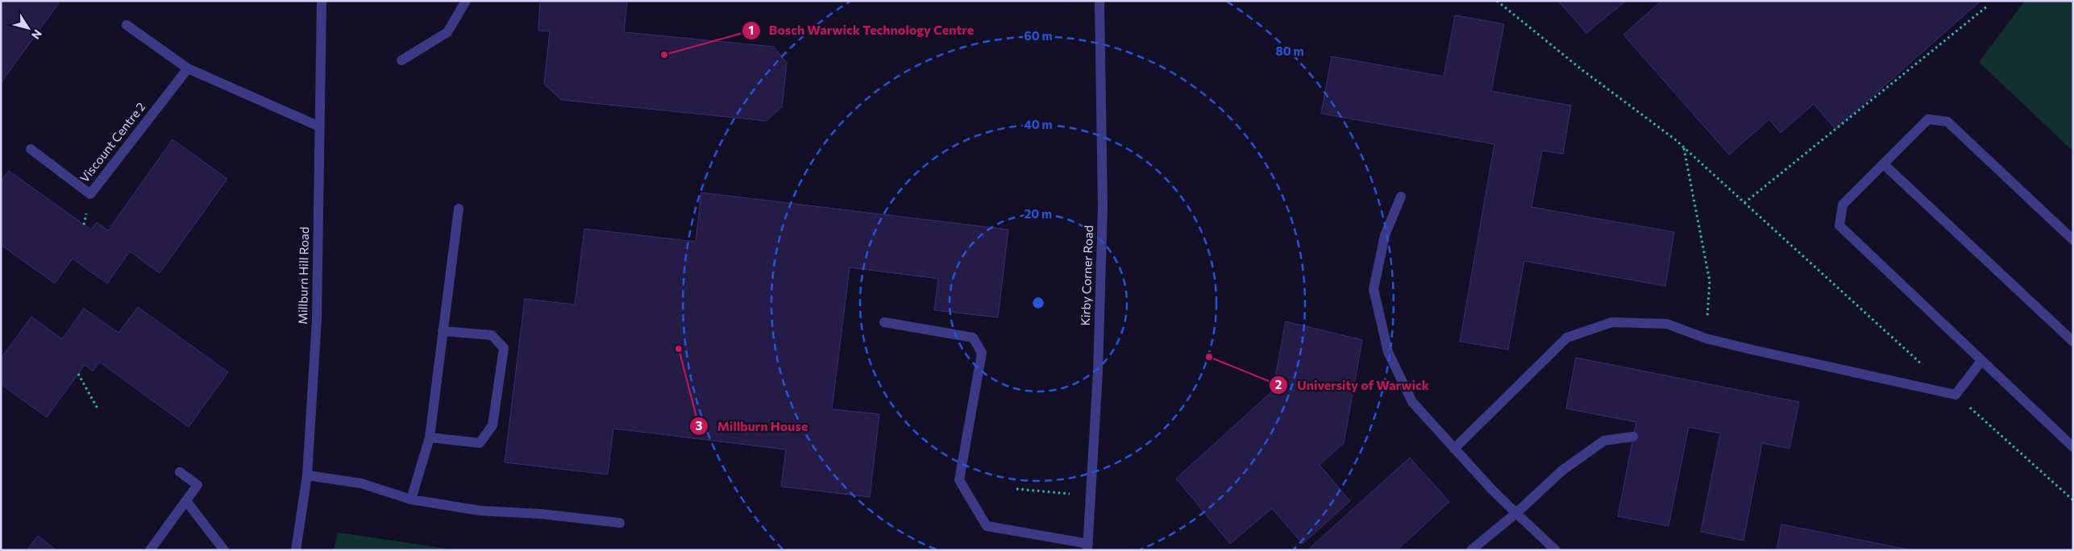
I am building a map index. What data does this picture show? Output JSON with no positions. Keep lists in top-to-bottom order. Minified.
{"streets":{"street":["Viscount Centre 2","Millburn Hill Road","Kirby Corner Road"]},"places":["Bosch Warwick Technology Centre","Millburn House","University of Warwick"],"north":"bottom right","rings":["60 m","80 m","40 m","20 m"]}
